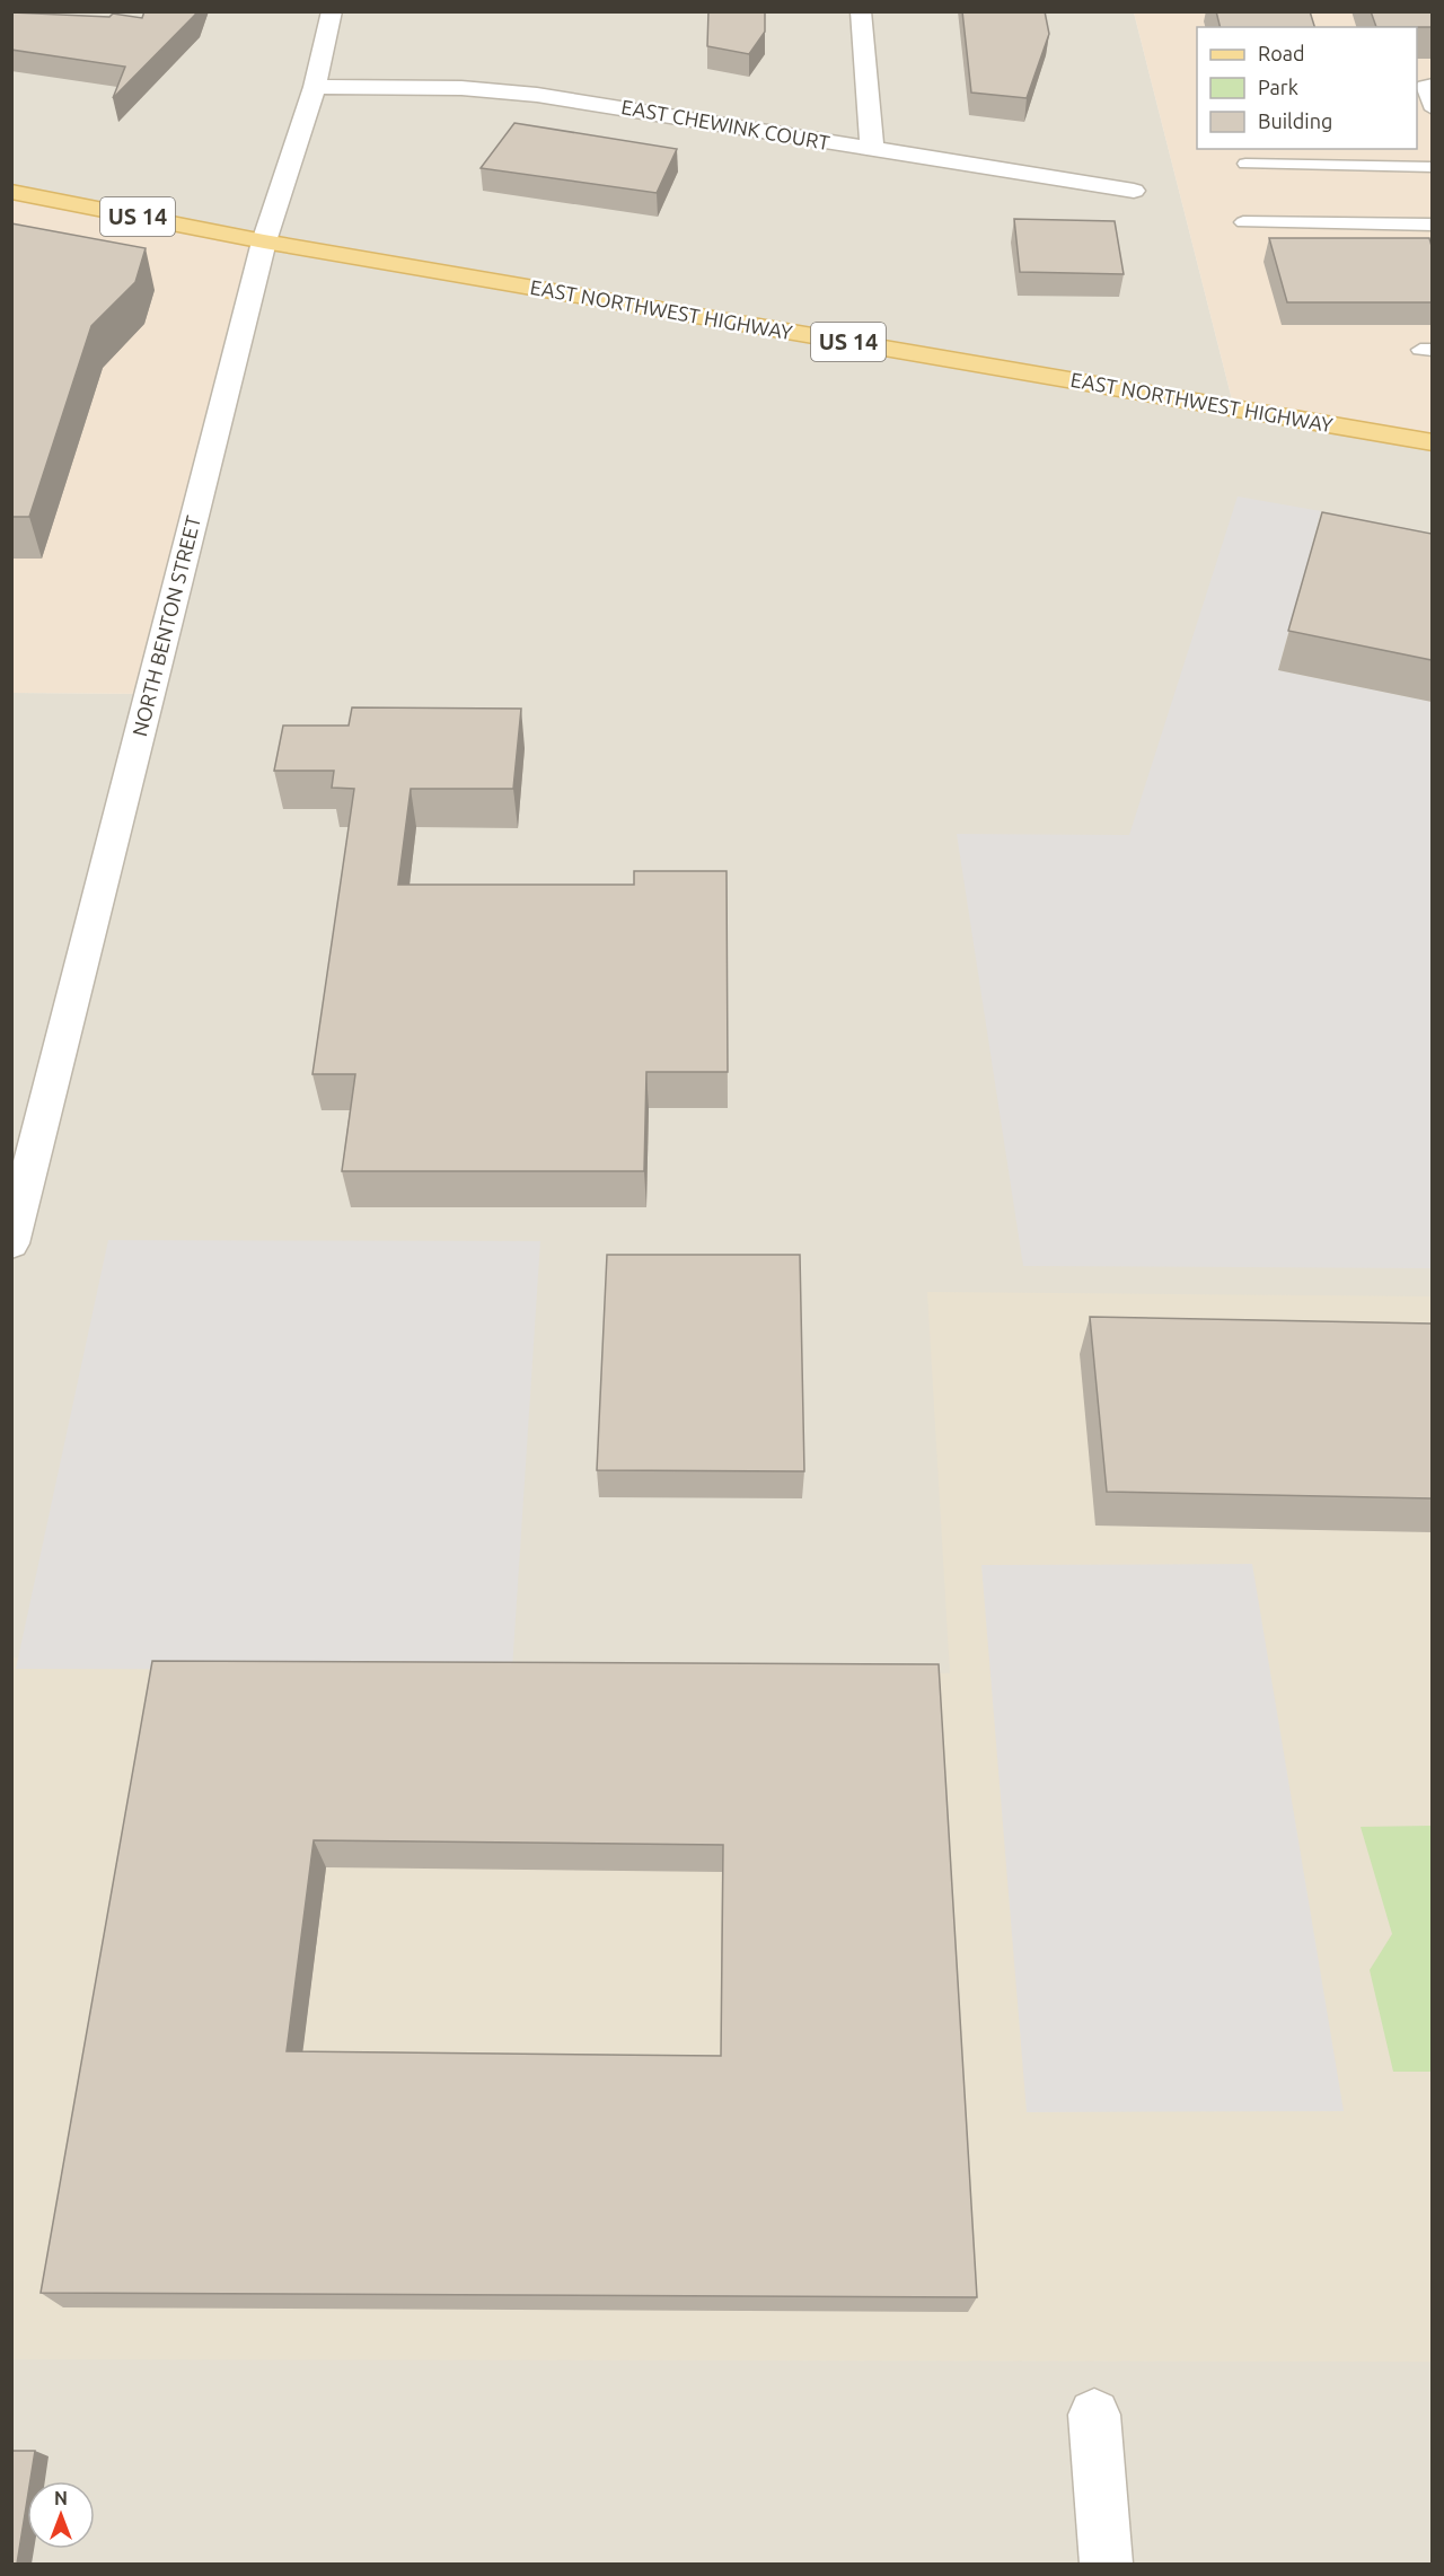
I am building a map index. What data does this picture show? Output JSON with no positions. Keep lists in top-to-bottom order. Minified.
{"streets":{"main road":["US 14","EAST NORTHWEST HIGHWAY"],"street":["EAST CHEWINK COURT","NORTH BENTON STREET"]},"crossings":[["EAST CHEWINK COURT","NORTH BENTON STREET"],["EAST NORTHWEST HIGHWAY","NORTH BENTON STREET"]],"legend":["Road","Park","Building"],"north":"top"}
